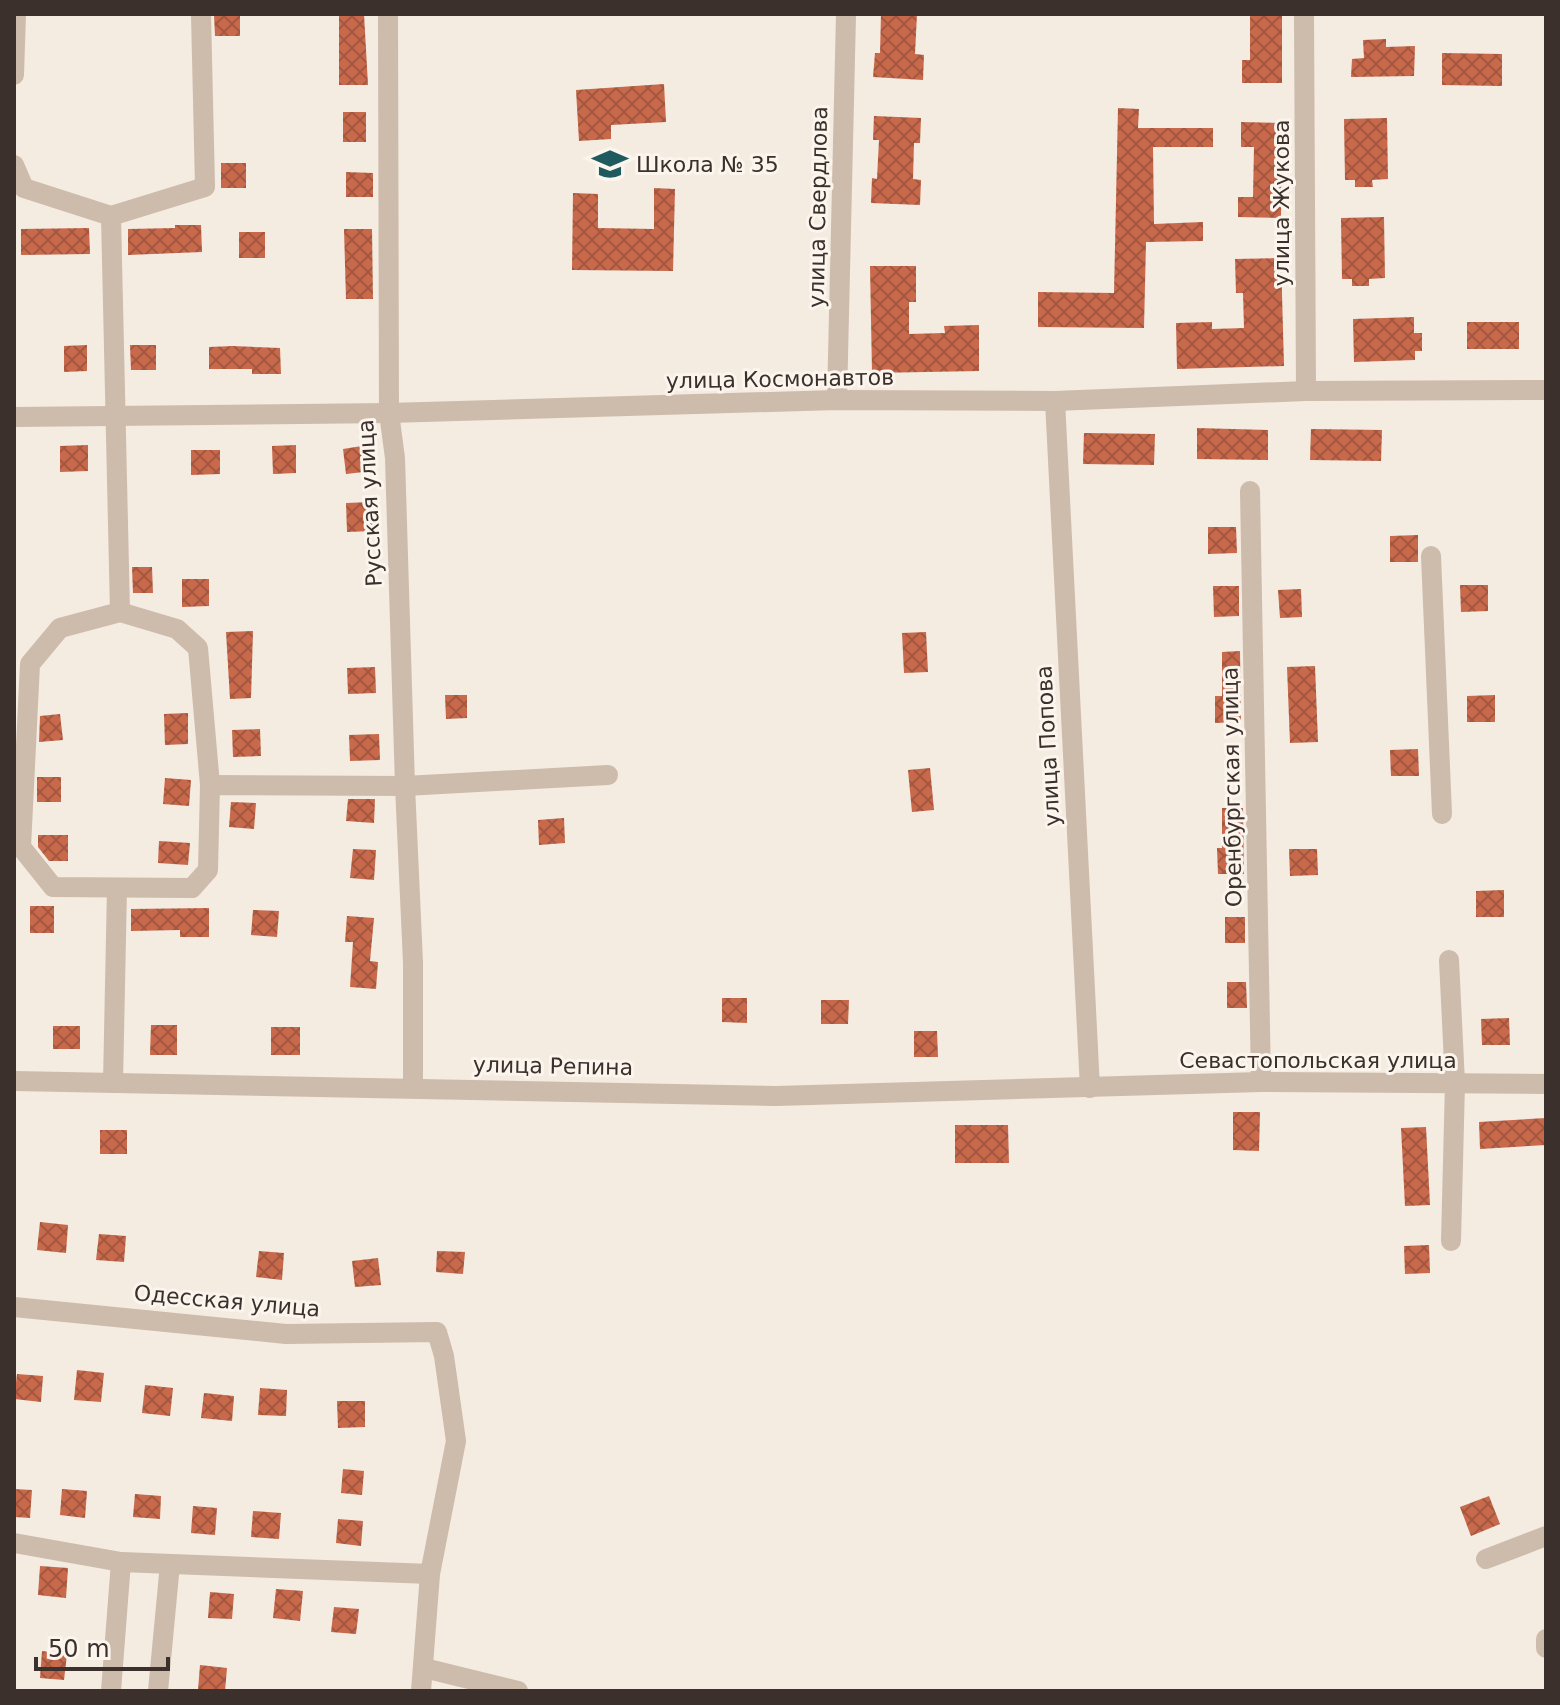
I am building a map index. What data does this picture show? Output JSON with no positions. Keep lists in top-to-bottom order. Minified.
{"streets":{"street":["улица Жукова","улица Свердлова","улица Космонавтов","Русская улица","улица Попова","Оренбургская улица","Севастопольская улица","улица Репина","Одесская улица"]},"crossings":[["улица Жукова","улица Космонавтов"],["улица Свердлова","улица Космонавтов"],["улица Космонавтов","Русская улица"],["улица Космонавтов","улица Попова"],["Русская улица","улица Репина"],["улица Попова","Севастопольская улица"],["улица Попова","улица Репина"],["Оренбургская улица","Севастопольская улица"],["Севастопольская улица","улица Репина"]],"places":{"school or university":["Школа № 35"]},"scale_bar":"50 m"}
